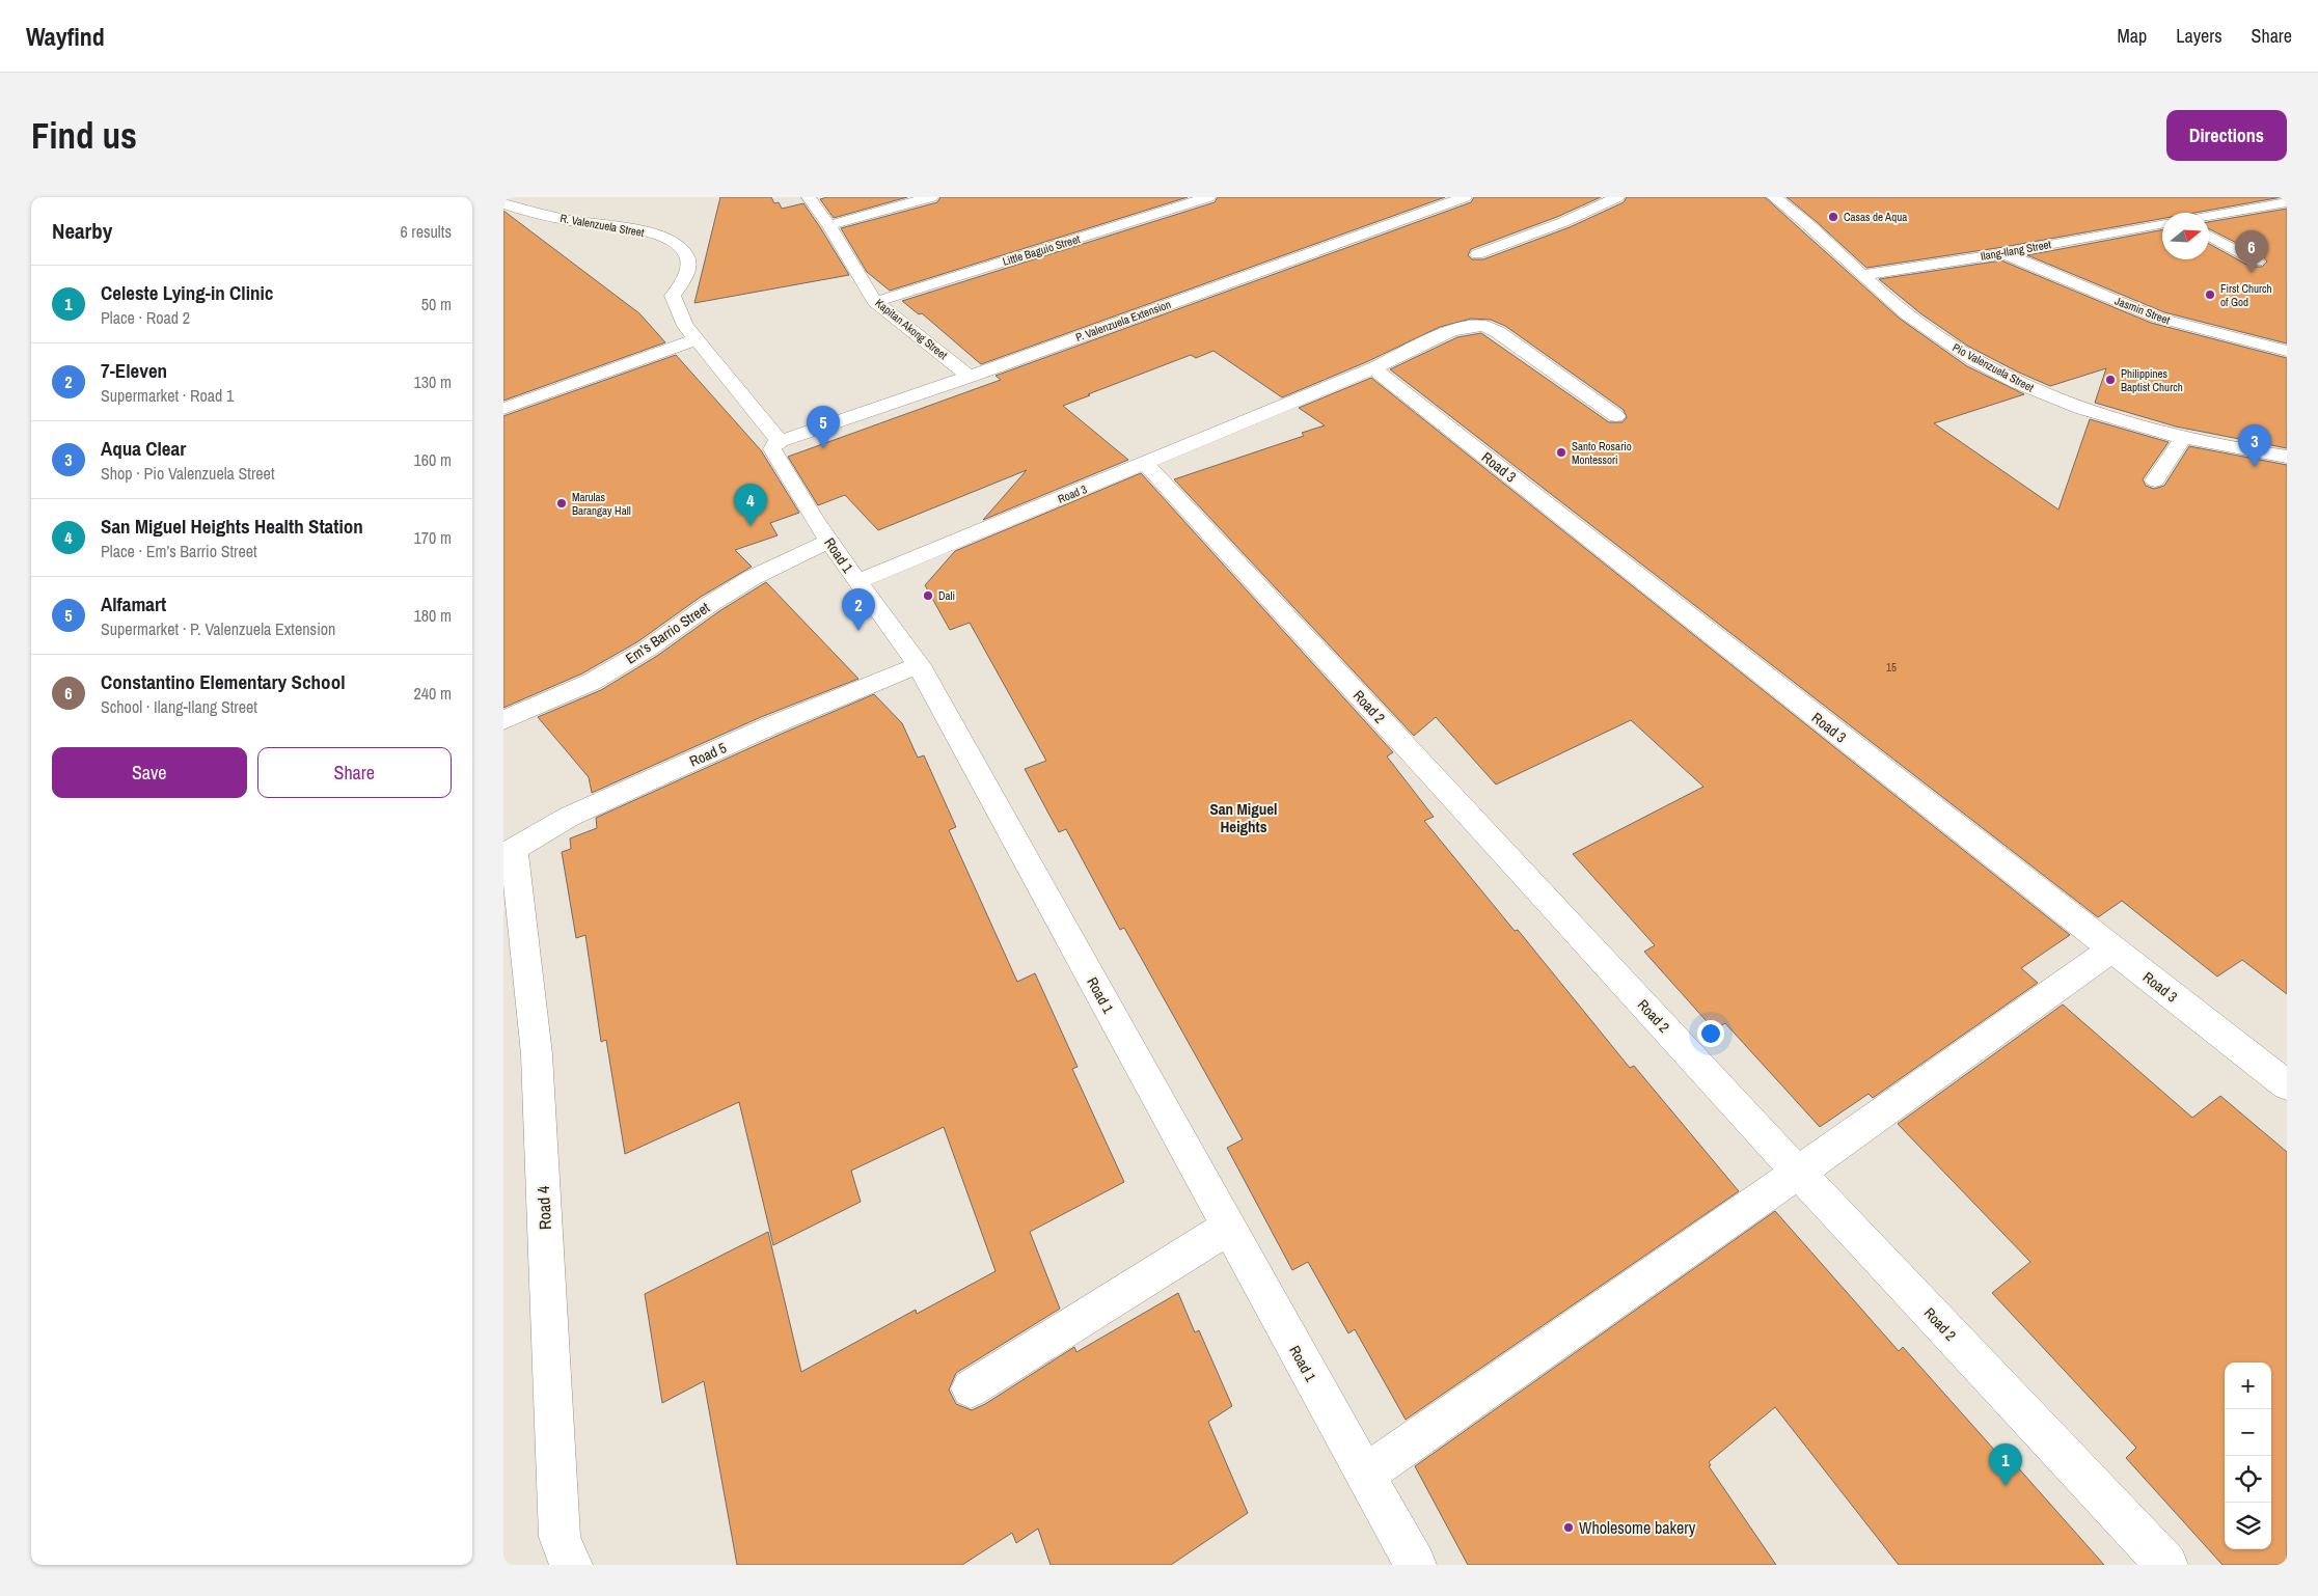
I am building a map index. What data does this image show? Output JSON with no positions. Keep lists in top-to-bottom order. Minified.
{"streets":{"street":["R. Valenzuela Street","Little Baguio Street","Ilang-Ilang Street","Jasmin Street","P. Valenzuela Extension","Kapitan Akong Street","Pio Valenzuela Street","Road 3","Road 1","Em’s Barrio Street","Road 2","Road 5","Road 4"]},"crossings":[["R. Valenzuela Street","P. Valenzuela Extension"],["R. Valenzuela Street","Road 1"],["Little Baguio Street","Kapitan Akong Street"],["Ilang-Ilang Street","Jasmin Street"],["Ilang-Ilang Street","Pio Valenzuela Street"],["P. Valenzuela Extension","Kapitan Akong Street"],["P. Valenzuela Extension","Road 1"],["Road 3","Road 1"],["Road 3","Road 2"],["Road 1","Em’s Barrio Street"],["Road 1","Road 5"],["Road 5","Road 4"]],"districts":["San Miguel Heights"],"places":["Casas de Aqua","First Church of God","Philippines Baptist Church","Santo Rosario Montessori","Marulas Barangay Hall","Dali","Wholesome bakery"],"house_numbers":["15"],"north":"right","page":{"header":"Wayfind","nav":["Map","Layers","Share"],"buttons":["Directions",["Save","Share"]],"title":"Find us","heading":["Nearby","6 results"],"pins":["6","5","3","4","2","1"],"list":[{"mark":"1","name":"Celeste Lying-in Clinic","note":"Place · Road 2","value":"50 m"},{"mark":"2","name":"7-Eleven","note":"Supermarket · Road 1","value":"130 m"},{"mark":"3","name":"Aqua Clear","note":"Shop · Pio Valenzuela Street","value":"160 m"},{"mark":"4","name":"San Miguel Heights Health Station","note":"Place · Em’s Barrio Street","value":"170 m"},{"mark":"5","name":"Alfamart","note":"Supermarket · P. Valenzuela Extension","value":"180 m"},{"mark":"6","name":"Constantino Elementary School","note":"School · Ilang-Ilang Street","value":"240 m"}],"map_buttons":["+","−"]}}
